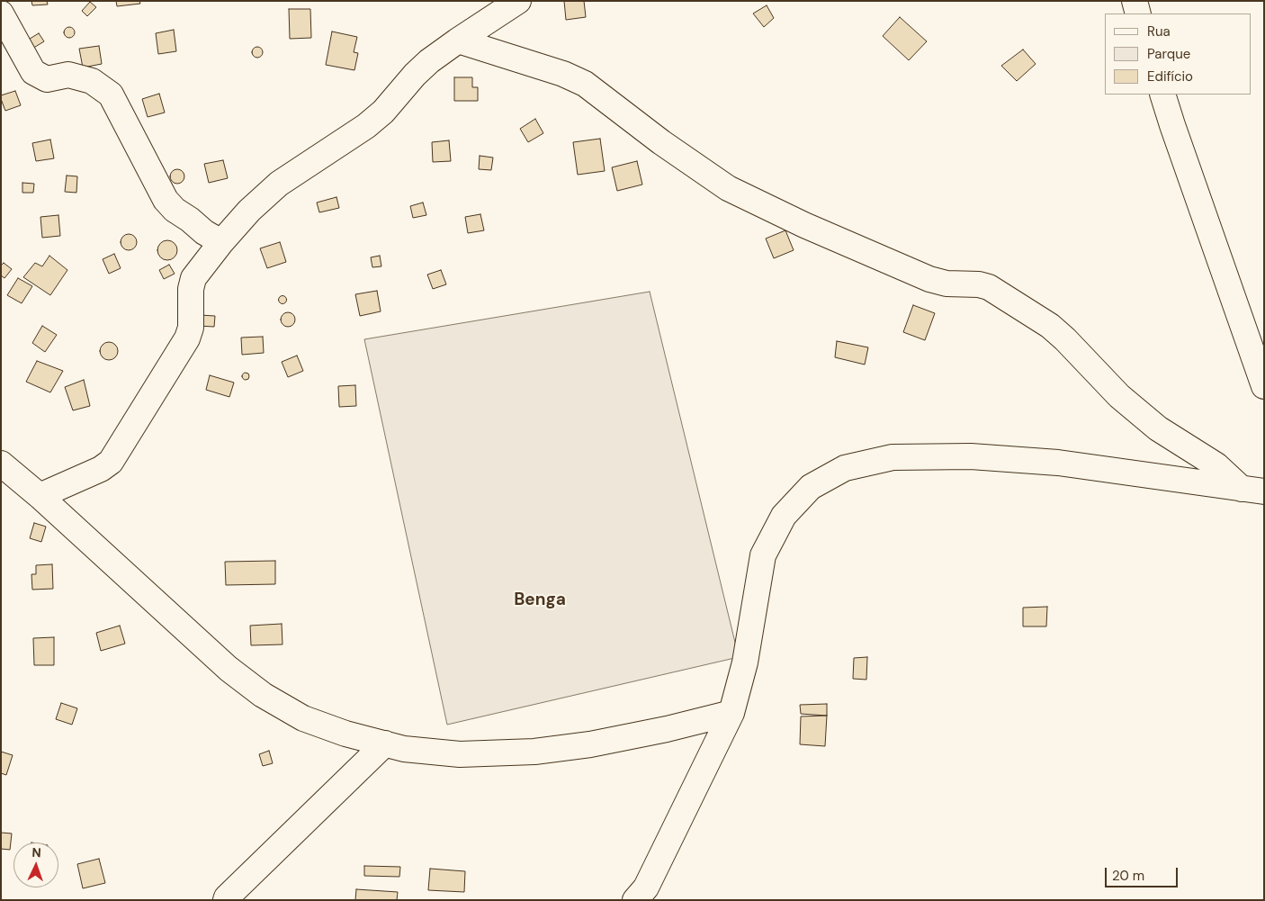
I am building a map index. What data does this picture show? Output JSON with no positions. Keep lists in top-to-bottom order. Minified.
{"districts":["Benga"],"legend":["Rua","Parque","Edifício"],"scale_bar":"20 m","north":"top"}
